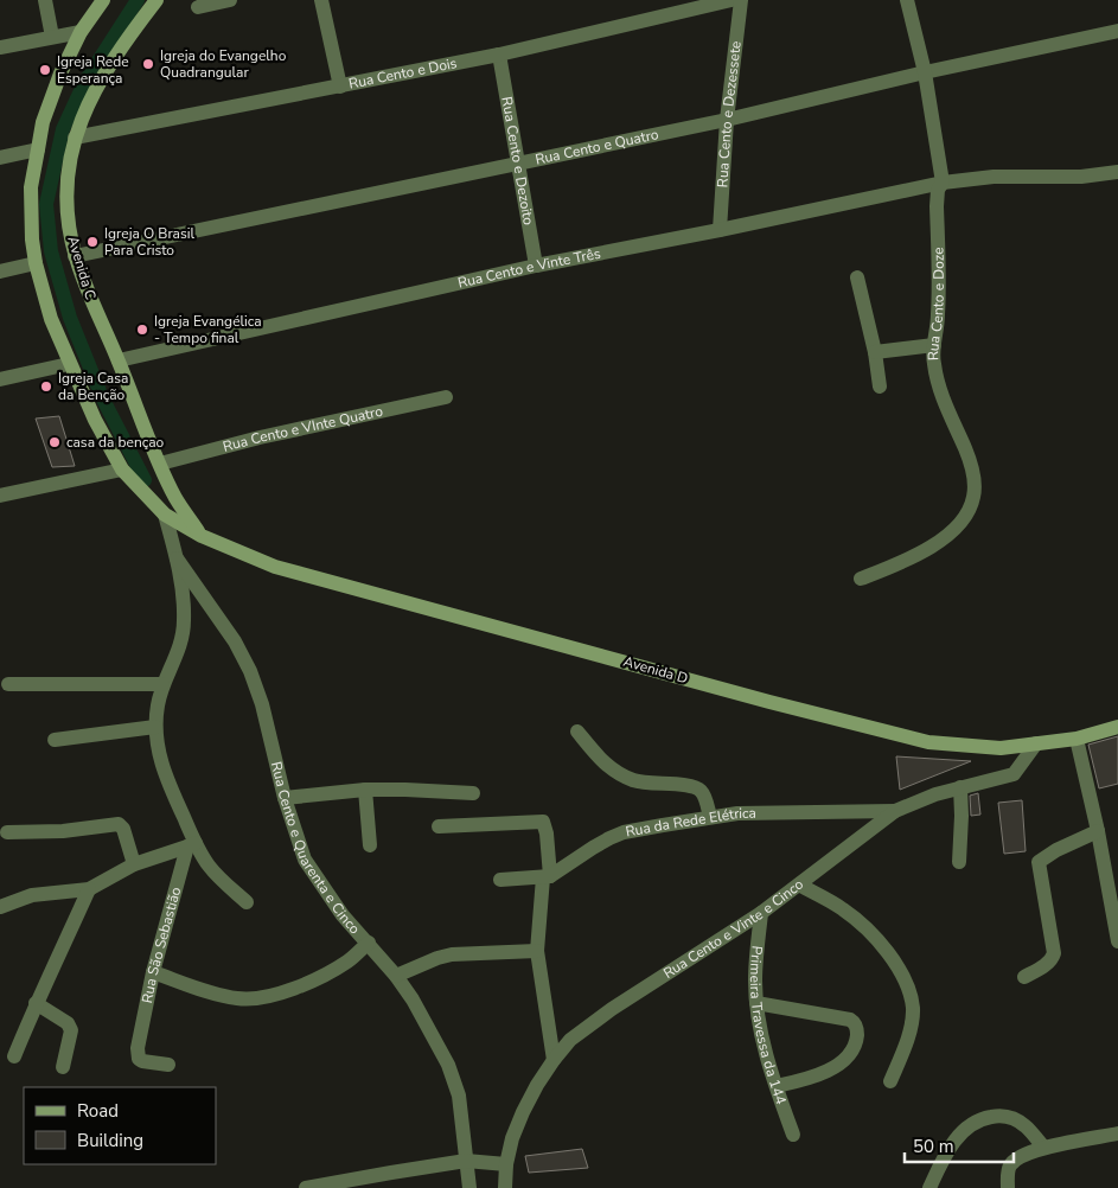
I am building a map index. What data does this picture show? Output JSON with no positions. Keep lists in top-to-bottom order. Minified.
{"streets":{"main road":["Avenida C","Avenida D"],"street":["Rua Cento e Dois","Rua Cento e Dezessete","Rua Cento e Quatro","Rua Cento e Dezoito","Rua Cento e Vinte Três","Rua Cento e Doze","Rua Cento e VInte Quatro","Rua da Rede Elétrica","Rua Cento e Quarenta e Cinco","Rua Cento e Vinte e Cinco","Rua São Sebastião","Primeira Travessa da 144"]},"crossings":[["Rua Cento e Dois","Rua Cento e Dezoito"],["Rua Cento e Dois","Avenida C"],["Rua Cento e Dezessete","Rua Cento e Quatro"],["Rua Cento e Dezessete","Rua Cento e Vinte Três"],["Rua Cento e Quatro","Rua Cento e Dezoito"],["Rua Cento e Quatro","Avenida C"],["Rua Cento e Quatro","Rua Cento e Doze"],["Rua Cento e Dezoito","Rua Cento e Vinte Três"],["Avenida C","Rua Cento e Vinte Três"],["Avenida C","Rua Cento e VInte Quatro"],["Avenida C","Avenida D"],["Rua Cento e Vinte Três","Rua Cento e Doze"],["Avenida D","Rua Cento e Vinte e Cinco"],["Rua da Rede Elétrica","Rua Cento e Vinte e Cinco"],["Rua Cento e Vinte e Cinco","Primeira Travessa da 144"]],"places":["Igreja do Evangelho Quadrangular","Igreja Rede Esperança","Igreja O Brasil Para Cristo","Igreja Evangélica - Tempo final","Igreja Casa da Benção","casa da bençao"],"legend":["Road","Building"],"scale_bar":"50 m"}
